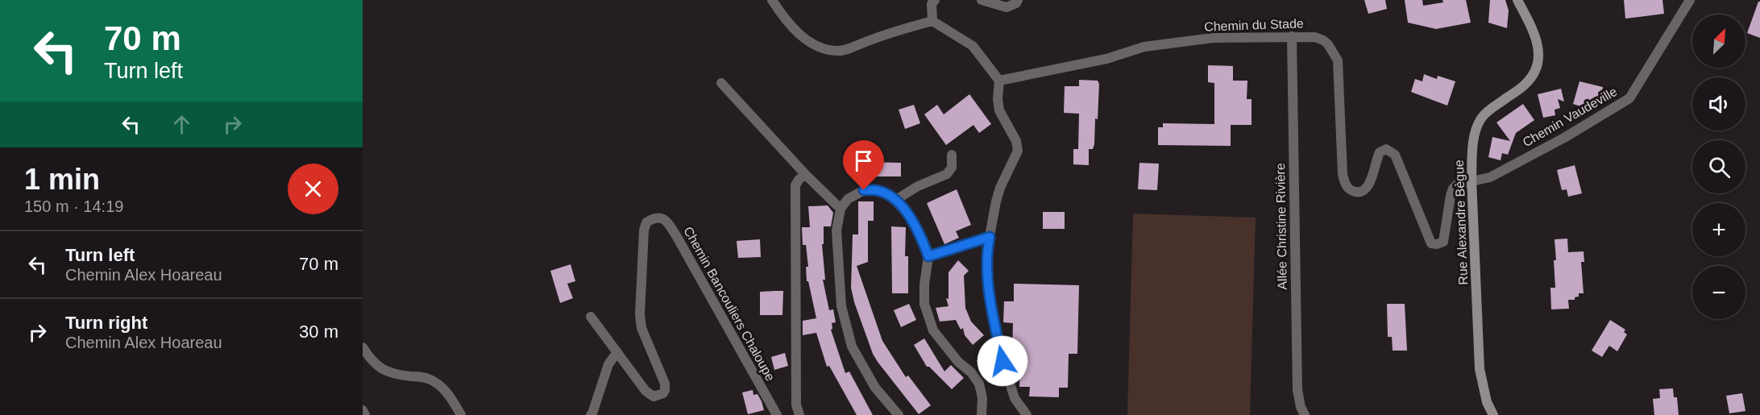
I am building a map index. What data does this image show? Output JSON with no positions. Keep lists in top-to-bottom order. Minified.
{"streets":{"main road":["Rue Alexandre Bègue"],"street":["Chemin du Stade","Chemin Vaudeville","Allée Christine Rivière","Chemin Bancouliers Chaloupe"]},"crossings":[["Chemin du Stade","Chemin Vaudeville"],["Chemin du Stade","Rue Alexandre Bègue"],["Chemin du Stade","Allée Christine Rivière"],["Chemin Vaudeville","Rue Alexandre Bègue"]],"north":"top right","page":{"turn":["70 m","Turn left"],"map_buttons":["+","−"],"heading":["1 min","150 m · 14:19"],"list":[{"name":"Turn left","note":"Chemin Alex Hoareau","value":"70 m"},{"name":"Turn right","note":"Chemin Alex Hoareau","value":"30 m"}]}}
